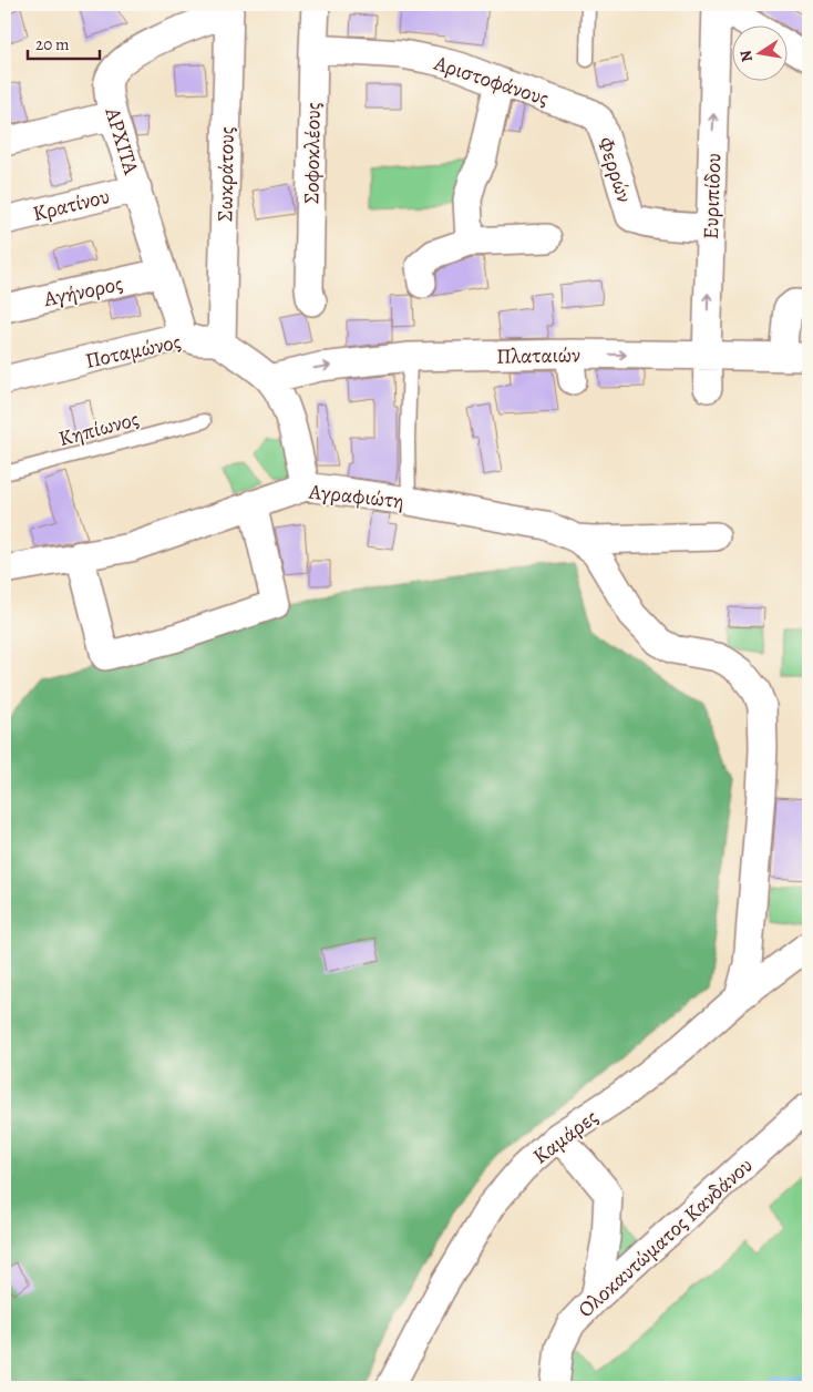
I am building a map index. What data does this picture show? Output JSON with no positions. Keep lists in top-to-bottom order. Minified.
{"streets":{"street":["Αριστοφάνους","ΑΡΧΙΤΑ","Σοφοκλέους","Φερρών","Σωκράτους","Ευριπίδου","Κρατίνου","Αγήνορος","Ποταμώνος","Πλαταιών","Αγραφιώτη","Καμάρες","Ολοκαυτώματος Κανδάνου"],"lane":["Κηπίωνος"]},"crossings":[["Αριστοφάνους","Σοφοκλέους"],["Αριστοφάνους","Φερρών"],["ΑΡΧΙΤΑ","Σωκράτους"],["ΑΡΧΙΤΑ","Κρατίνου"],["ΑΡΧΙΤΑ","Αγήνορος"],["ΑΡΧΙΤΑ","Ποταμώνος"],["Φερρών","Ευριπίδου"],["Σωκράτους","Ποταμώνος"],["Ευριπίδου","Πλαταιών"],["Ποταμώνος","Πλαταιών"],["Ποταμώνος","Αγραφιώτη"]],"one_way":["Πλαταιών"],"scale_bar":"20 m","north":"left"}
